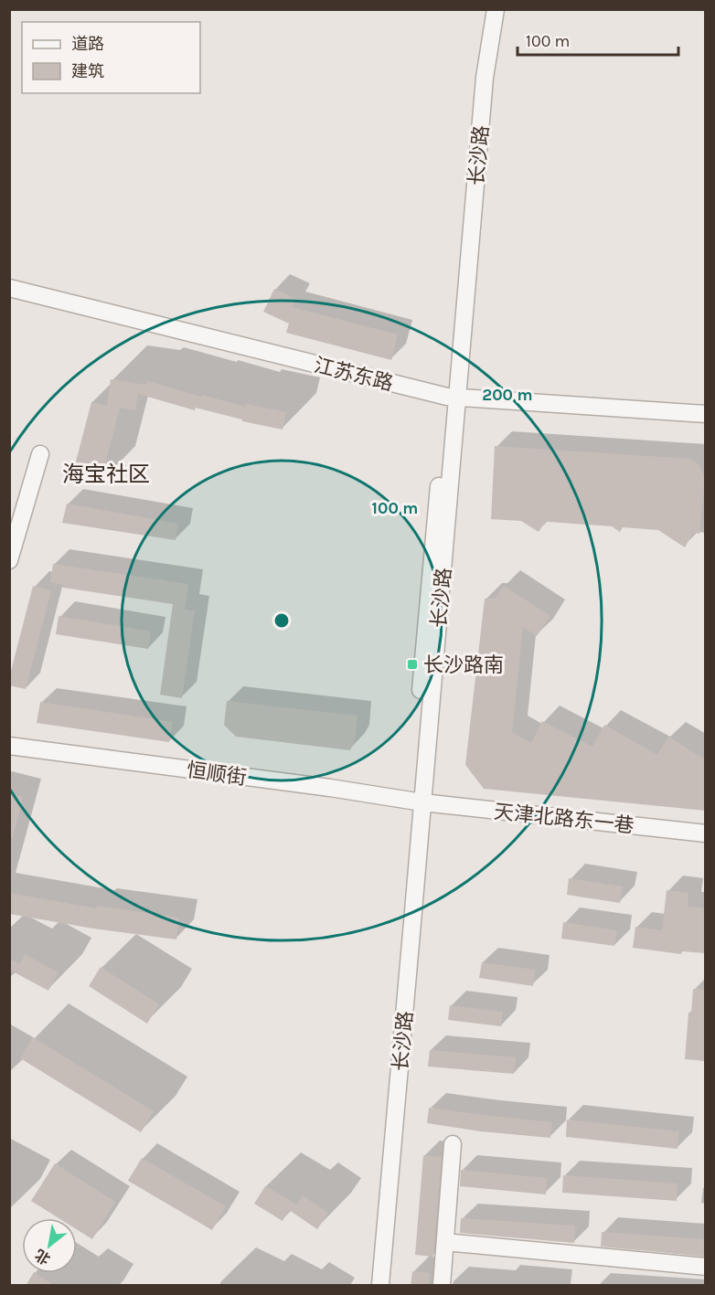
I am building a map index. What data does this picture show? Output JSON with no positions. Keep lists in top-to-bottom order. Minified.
{"streets":{"street":["长沙路","江苏东路","恒顺街","天津北路东一巷"]},"crossings":[["长沙路","江苏东路"],["长沙路","恒顺街"],["长沙路","天津北路东一巷"],["恒顺街","天津北路东一巷"]],"districts":["海宝社区"],"places":{"transit":["长沙路南"]},"legend":["道路","建筑"],"scale_bar":"100 m","north":"bottom left","rings":["200 m","100 m"]}
